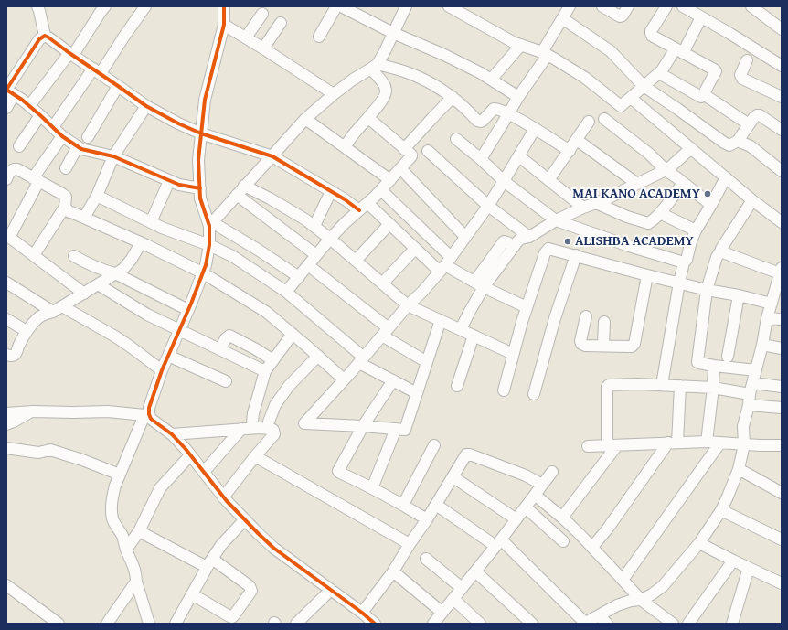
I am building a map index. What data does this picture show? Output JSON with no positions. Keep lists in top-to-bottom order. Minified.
{"places":["MAI KANO ACADEMY","ALISHBA ACADEMY"]}
